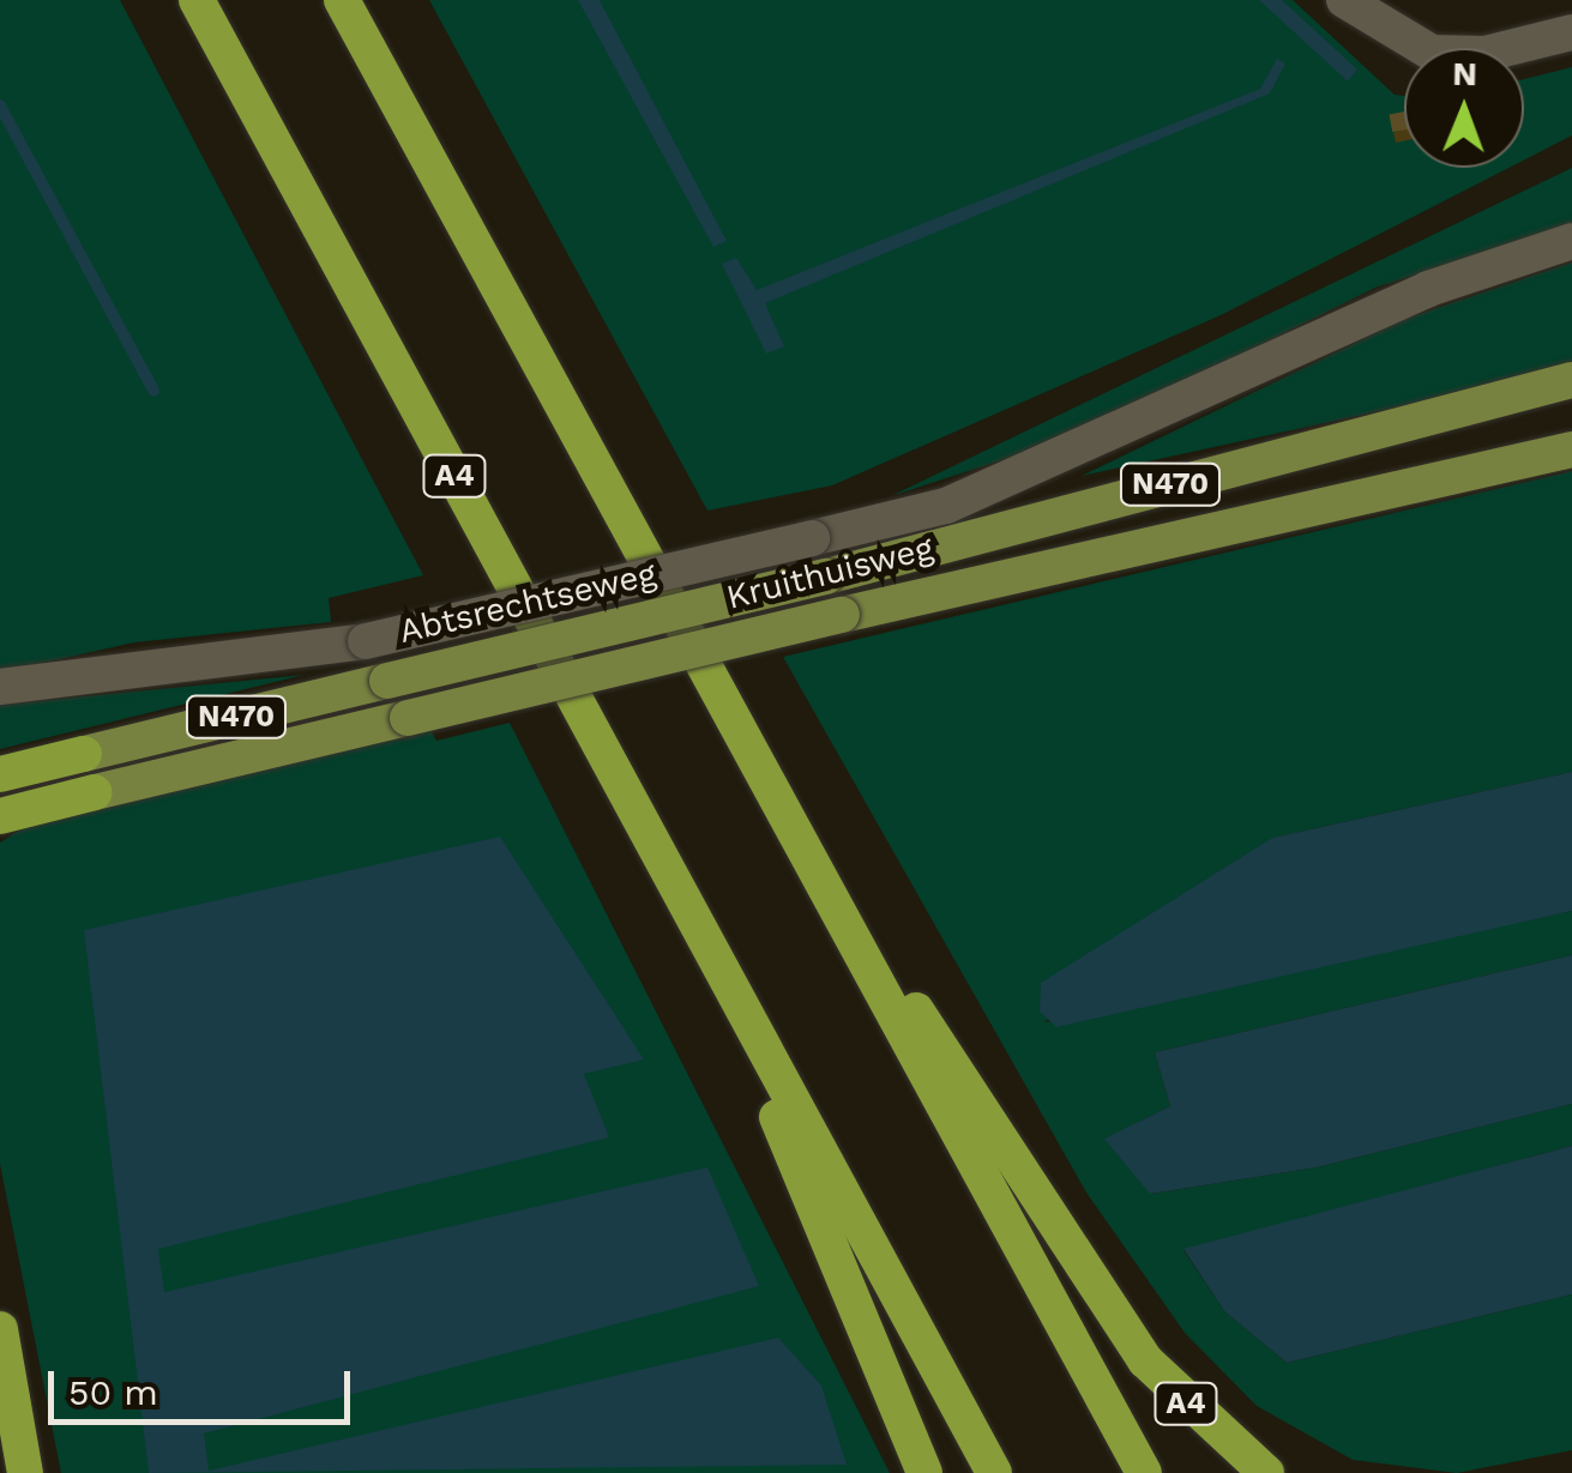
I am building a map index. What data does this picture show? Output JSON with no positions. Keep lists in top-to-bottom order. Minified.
{"streets":{"highway":["A4"],"main road":["N470","Kruithuisweg"],"street":["Abtsrechtseweg"]},"scale_bar":"50 m","north":"top"}
